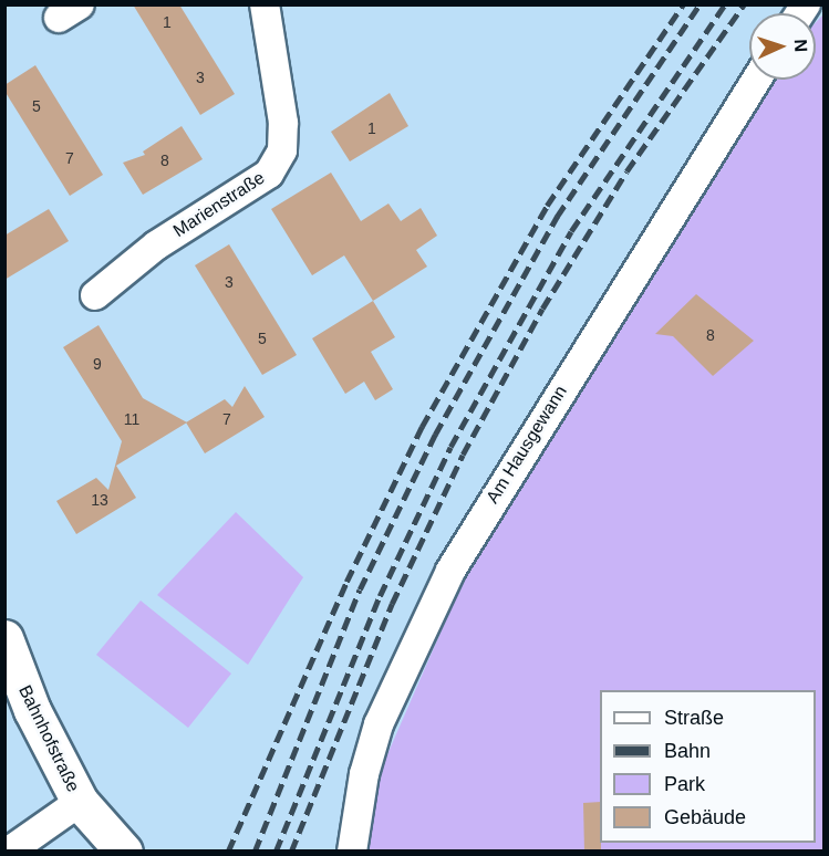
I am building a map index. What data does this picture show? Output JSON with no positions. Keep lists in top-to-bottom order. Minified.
{"streets":{"main road":["Bahnhofstraße"],"street":["Marienstraße","Am Hausgewann"]},"house_numbers":["1","3","5","1","7","8","3","8","5","9","11","7","13"],"legend":["Straße","Bahn","Park","Gebäude"],"north":"right"}
